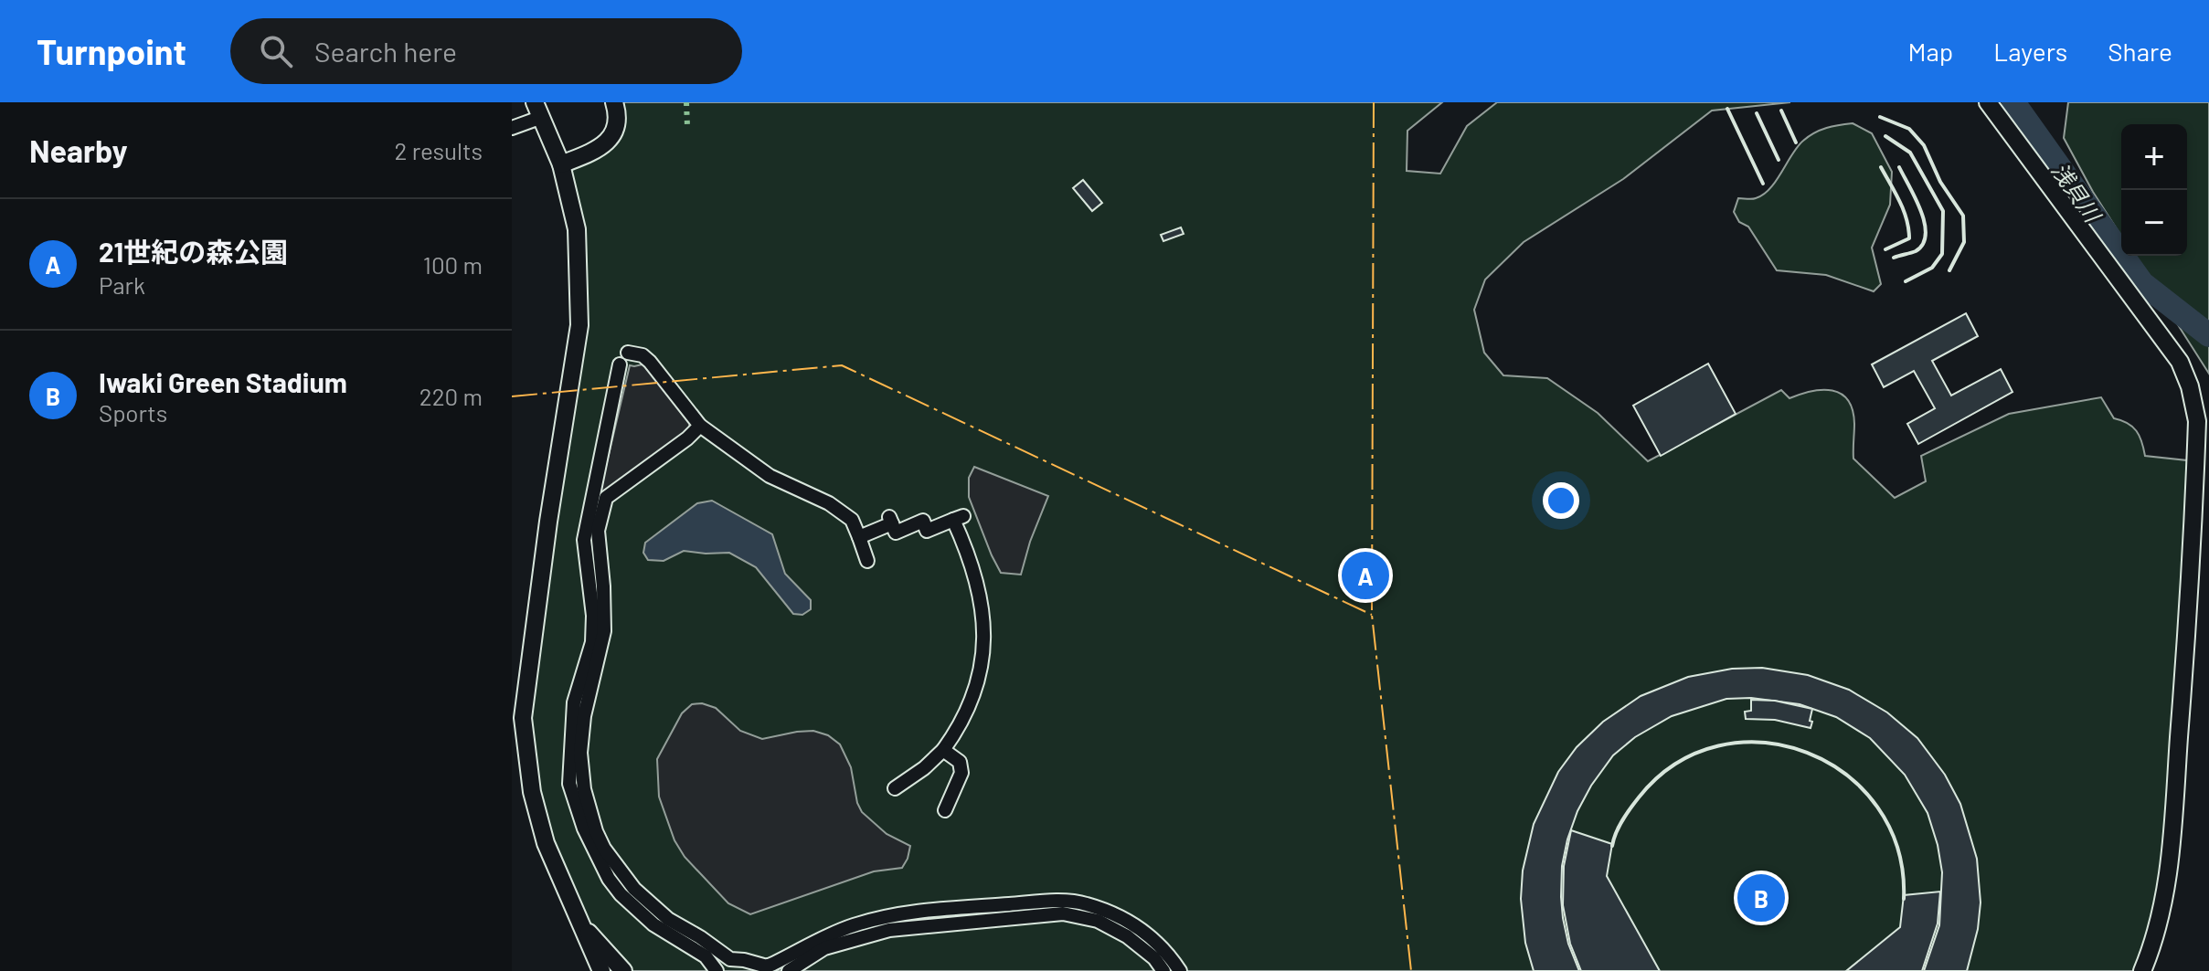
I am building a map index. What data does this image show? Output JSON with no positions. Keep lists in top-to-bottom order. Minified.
{"water":["浅貝川"],"page":{"header":"Turnpoint","search":"Search here","nav":["Map","Layers","Share"],"heading":["Nearby","2 results"],"map_buttons":["+","−"],"list":[{"mark":"A","name":"21世紀の森公園","note":"Park","value":"100 m"},{"mark":"B","name":"Iwaki Green Stadium","note":"Sports","value":"220 m"}],"pins":["A","B"]}}
